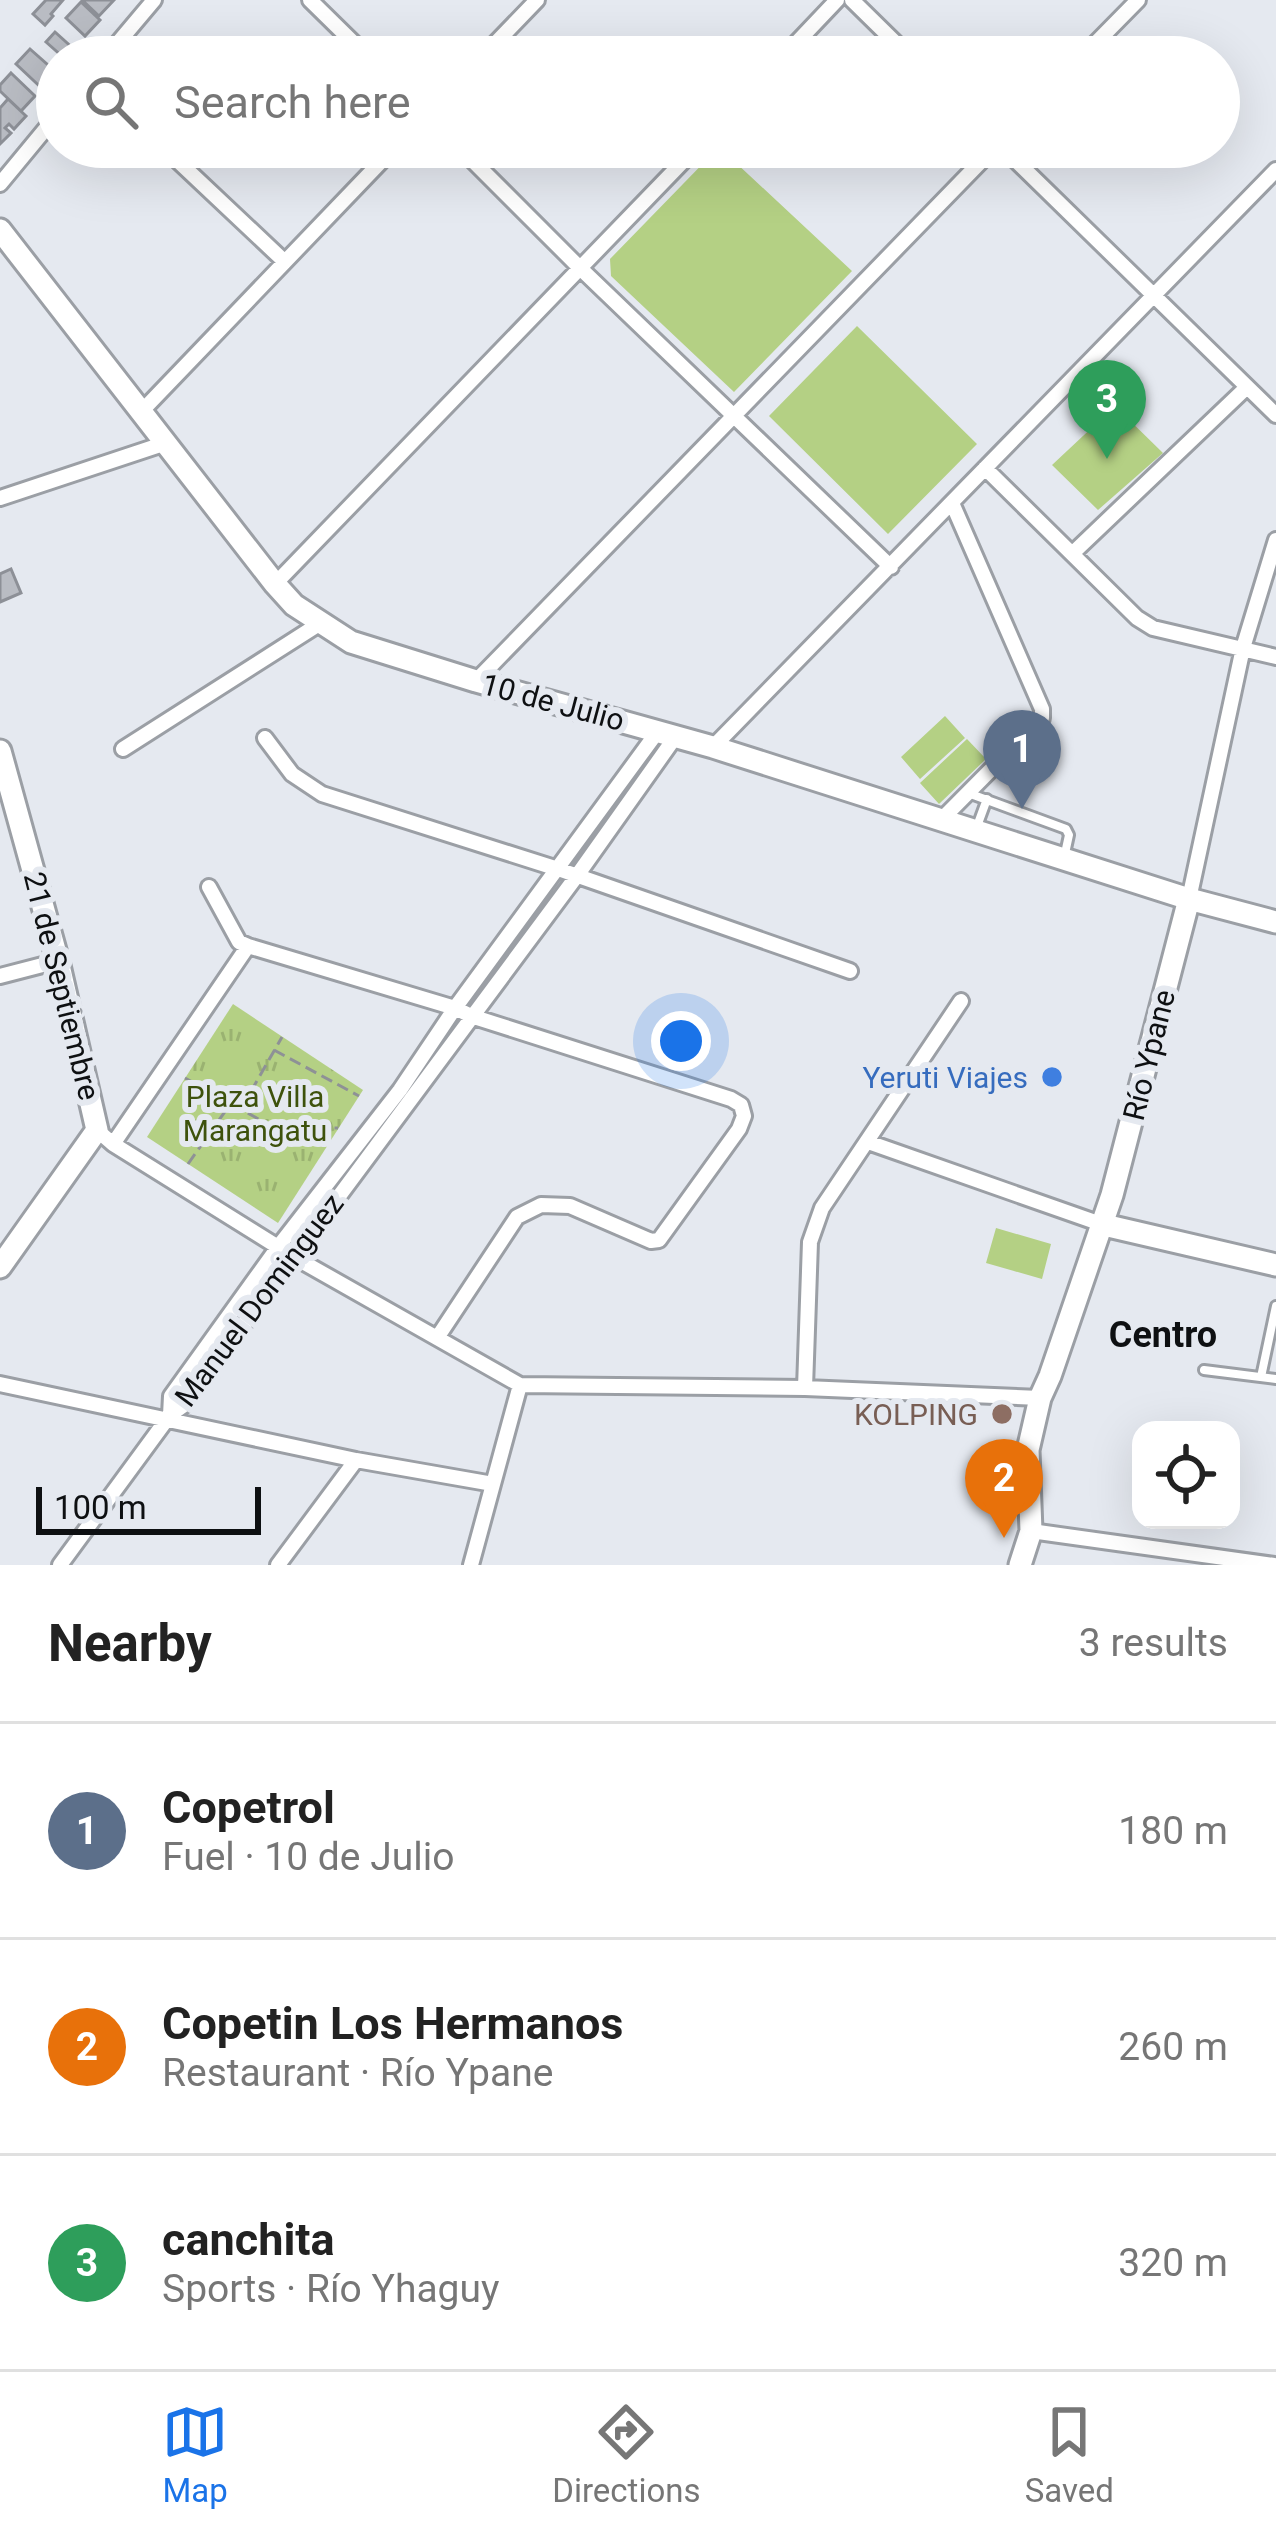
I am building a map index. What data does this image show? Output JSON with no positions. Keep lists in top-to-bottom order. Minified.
{"streets":{"main road":["10 de Julio","21 de Septiembre","Río Ypane"],"street":["Manuel Dominguez"]},"crossings":[["10 de Julio","Río Ypane"],["10 de Julio","Manuel Dominguez"]],"districts":["Centro"],"parks":["Plaza Villa Marangatu"],"places":["Yeruti Viajes","KOLPING"],"scale_bar":"100 m","page":{"search":"Search here","pins":["3","1","2"],"scale":"100 m","heading":["Nearby","3 results"],"list":[{"mark":"1","name":"Copetrol","note":"Fuel · 10 de Julio","value":"180 m"},{"mark":"2","name":"Copetin Los Hermanos","note":"Restaurant · Río Ypane","value":"260 m"},{"mark":"3","name":"canchita","note":"Sports · Río Yhaguy","value":"320 m"}],"nav":["Map","Directions","Saved"]}}
